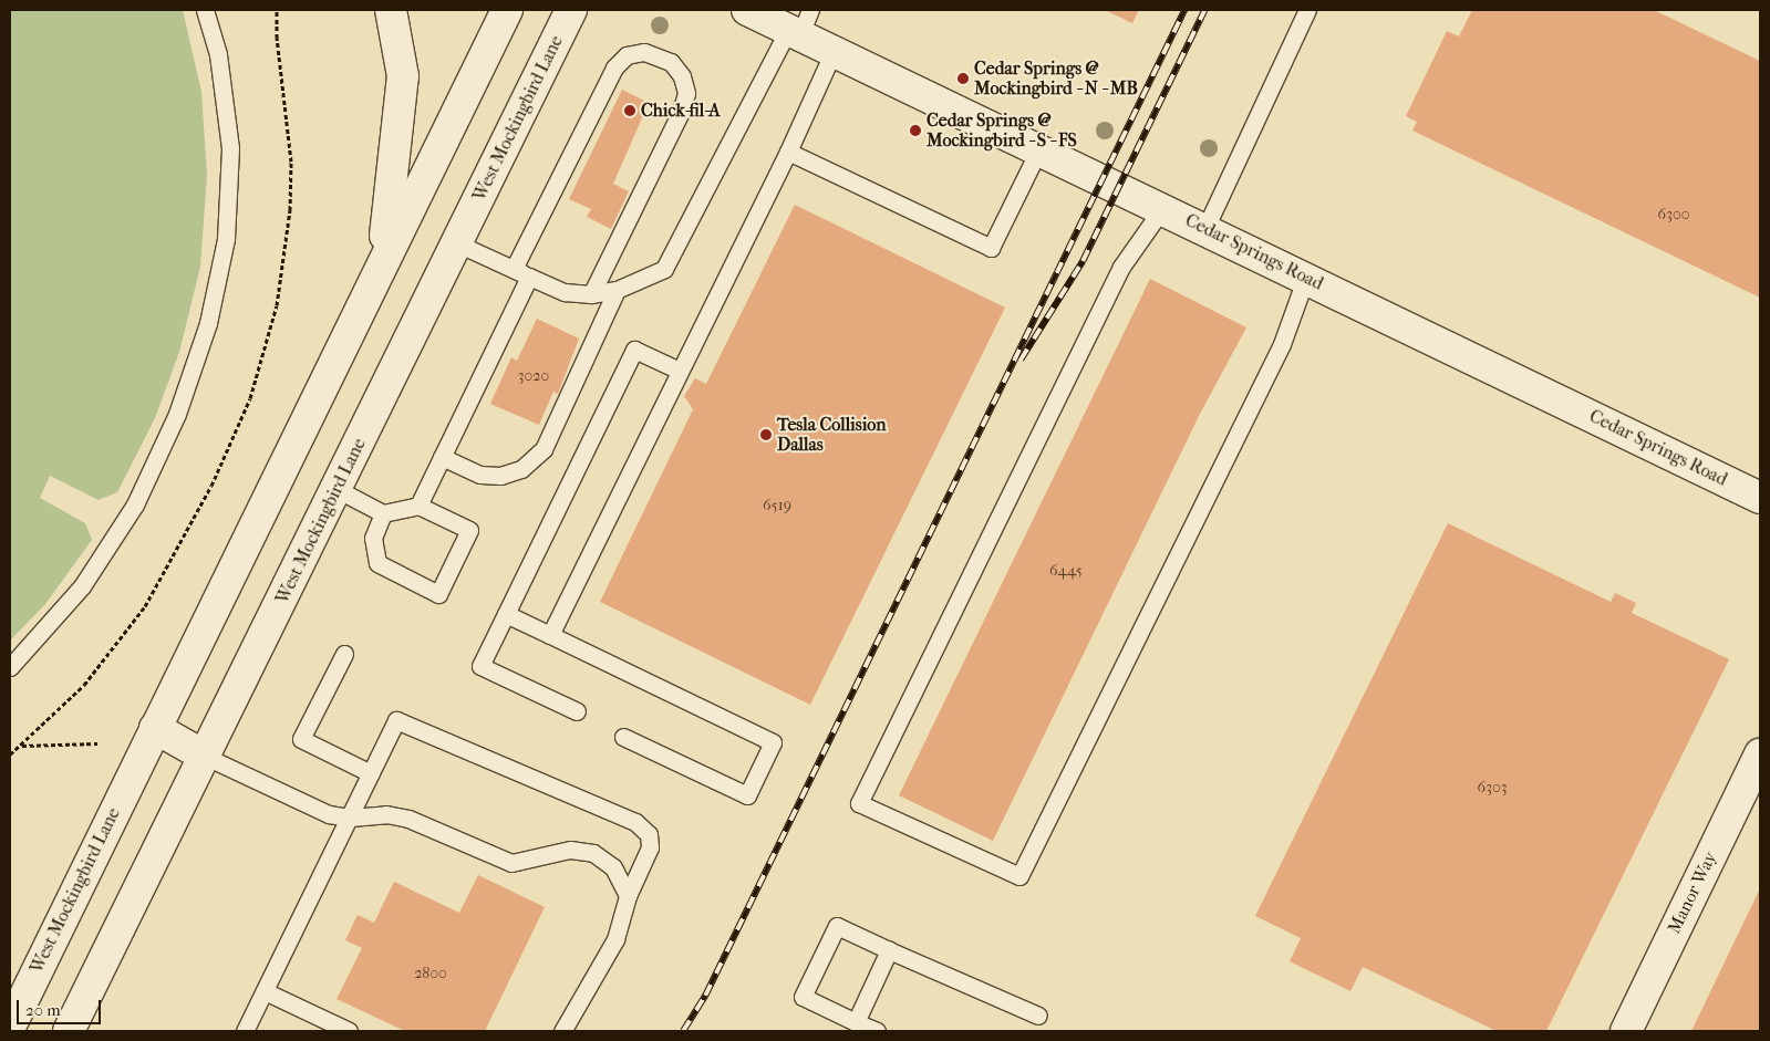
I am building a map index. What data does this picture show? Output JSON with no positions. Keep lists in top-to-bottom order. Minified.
{"streets":{"main road":["West Mockingbird Lane","Cedar Springs Road","Manor Way"]},"places":["Cedar Springs @ Mockingbird - N - MB","Chick-fil-A","Cedar Springs @ Mockingbird - S - FS","Tesla Collision Dallas"],"house_numbers":["6300","3020","6519","6445","6303","2800"],"scale_bar":"20 m"}
